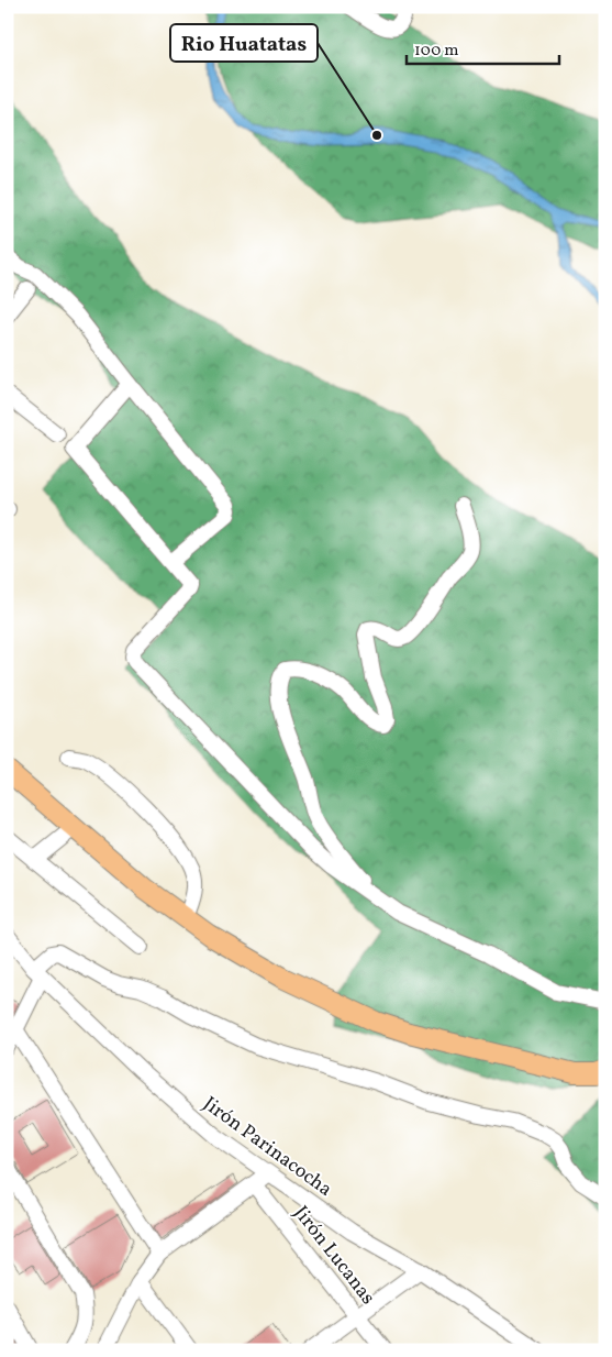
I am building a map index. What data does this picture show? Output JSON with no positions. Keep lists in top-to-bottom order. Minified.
{"streets":{"street":["Jirón Parinacocha","Jirón Lucanas"]},"places":["Rio Huatatas"],"scale_bar":"100 m"}
